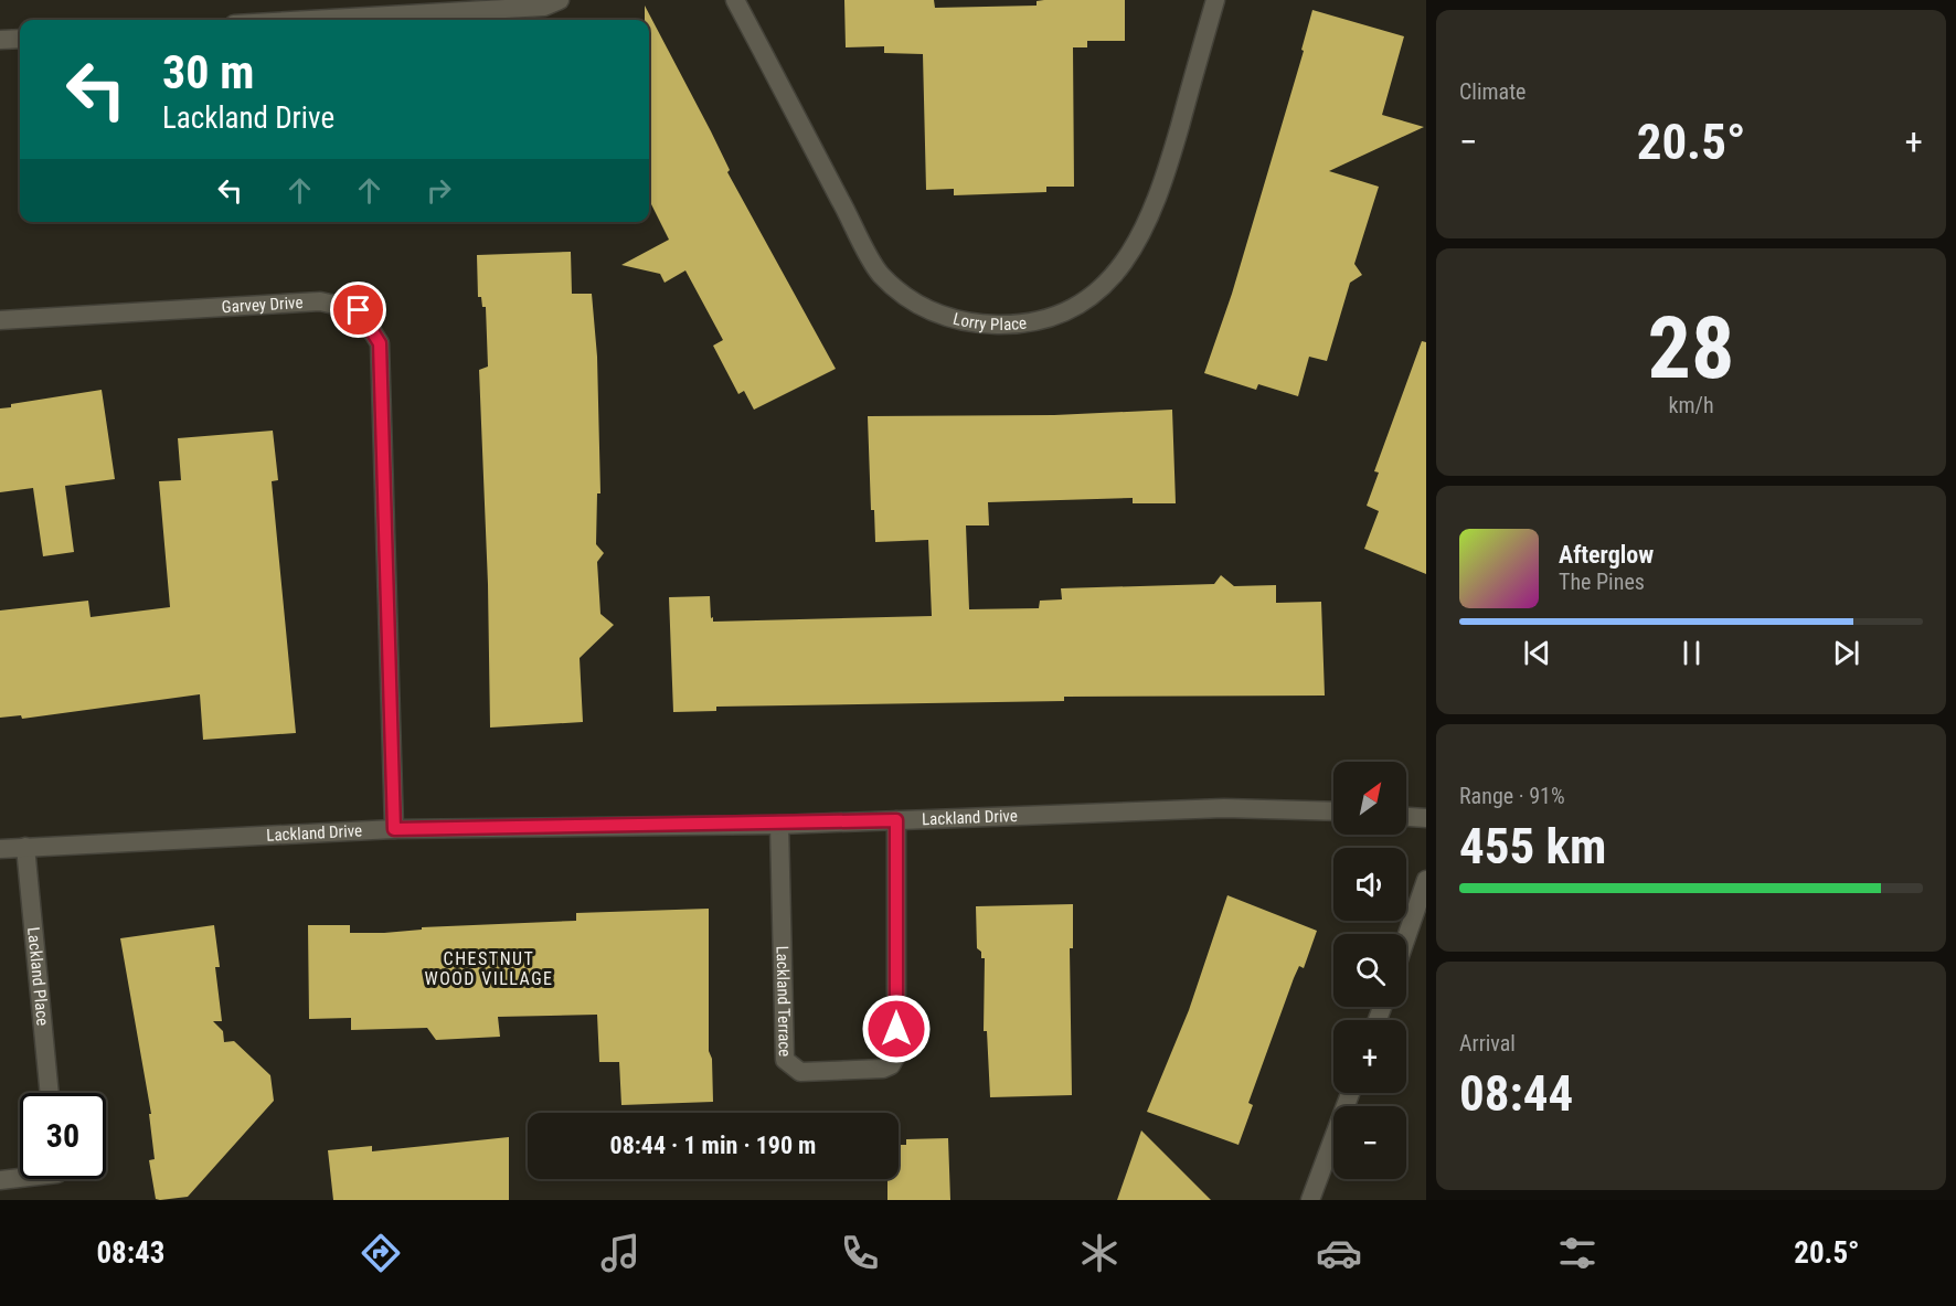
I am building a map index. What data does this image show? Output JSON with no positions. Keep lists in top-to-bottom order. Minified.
{"streets":{"street":["Garvey Drive","Lorry Place","Lackland Drive","Lackland Place","Lackland Terrace"]},"crossings":[["Garvey Drive","Lackland Drive"],["Lackland Drive","Lackland Place"],["Lackland Drive","Lackland Terrace"]],"districts":["CHESTNUT WOOD VILLAGE"],"north":"top right","page":{"tile":["Climate",["28","km/h"],["Range · 91%","455 km"],["Arrival","08:44"]],"turn":["30 m","Lackland Drive"],"heat":["−","20.5°","+"],"song":["Afterglow","The Pines"],"map_buttons":["+","−"],"limit":"30","trip":"08:44 · 1 min · 190 m","tabs":["08:43","20.5°"]}}
